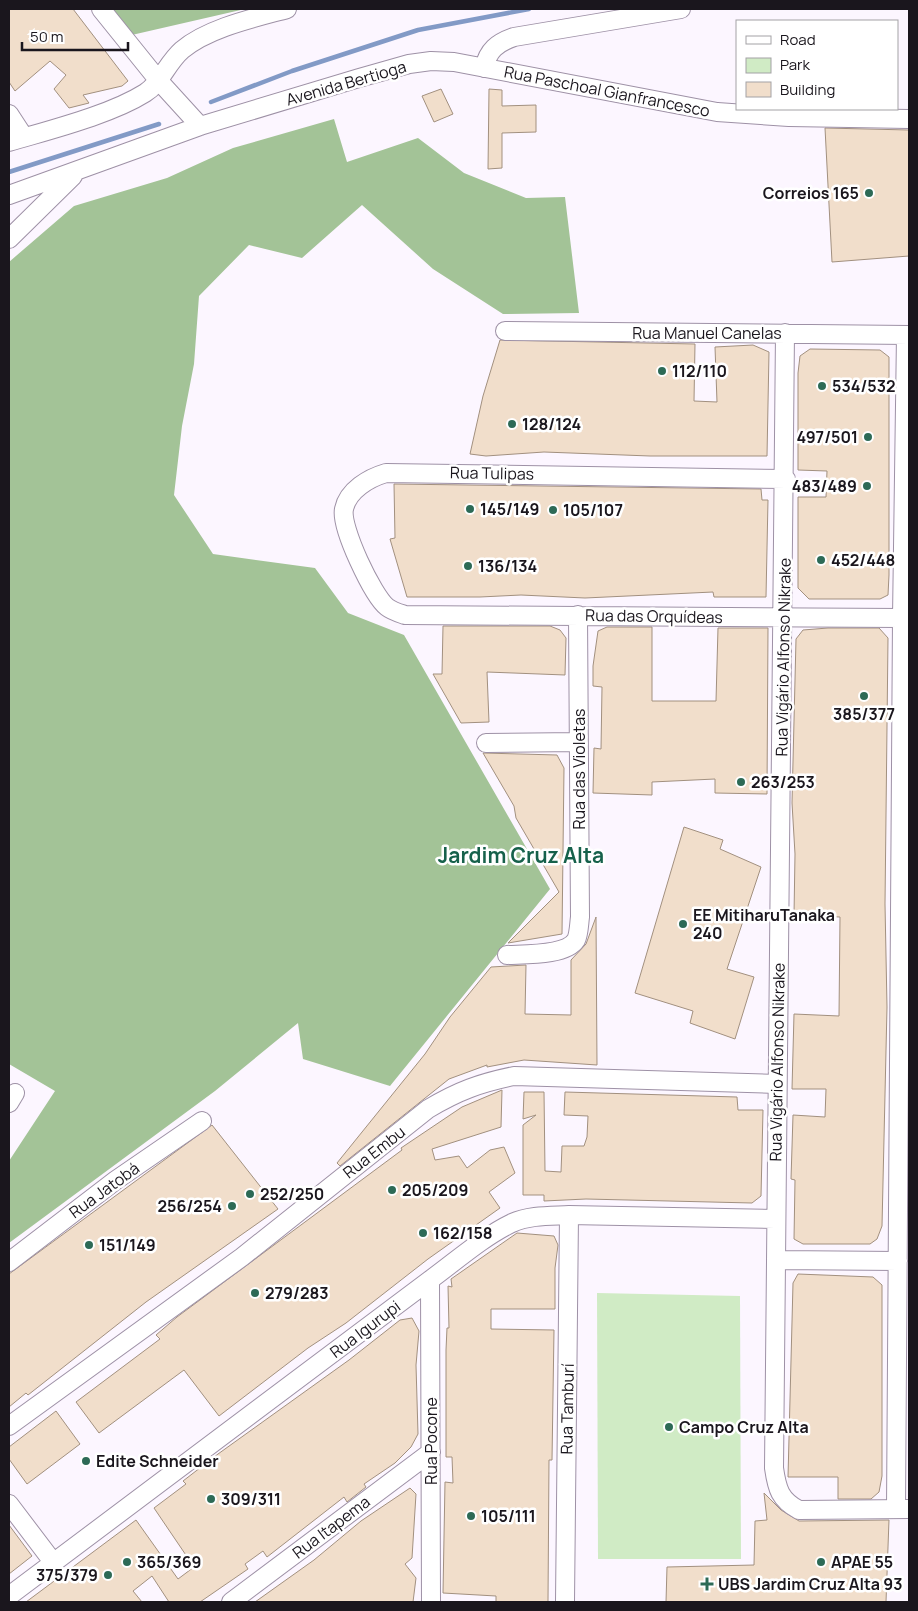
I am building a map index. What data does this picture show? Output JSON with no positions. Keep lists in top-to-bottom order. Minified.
{"streets":{"street":["Avenida Bertioga","Rua Paschoal Gianfrancesco","Rua Manuel Canelas","Rua Tulipas","Rua das Orquídeas","Rua Vigário Alfonso Nikrake","Rua das Violetas","Rua Embu","Rua Jatobá","Rua Igurupi","Rua Tamburí","Rua Pocone","Rua Itapema"]},"crossings":[["Avenida Bertioga","Rua Paschoal Gianfrancesco"],["Rua Manuel Canelas","Rua Vigário Alfonso Nikrake"],["Rua Tulipas","Rua das Orquídeas"],["Rua Tulipas","Rua Vigário Alfonso Nikrake"],["Rua das Orquídeas","Rua Vigário Alfonso Nikrake"],["Rua das Orquídeas","Rua das Violetas"],["Rua Vigário Alfonso Nikrake","Rua Embu"],["Rua Vigário Alfonso Nikrake","Rua Igurupi"],["Rua Igurupi","Rua Tamburí"],["Rua Igurupi","Rua Pocone"],["Rua Pocone","Rua Itapema"]],"districts":["Jardim Cruz Alta"],"places":{"other":["Correios 165","112/110","534/532","128/124","497/501","483/489","145/149","105/107","452/448","136/134","385/377","263/253","EE MitiharuTanaka 240","205/209","252/250","256/254","162/158","151/149","279/283","Campo Cruz Alta","Edite Schneider","309/311","105/111","365/369","APAE 55","375/379"],"health":["UBS Jardim Cruz Alta 93"]},"legend":["Road","Park","Building"],"scale_bar":"50 m"}
